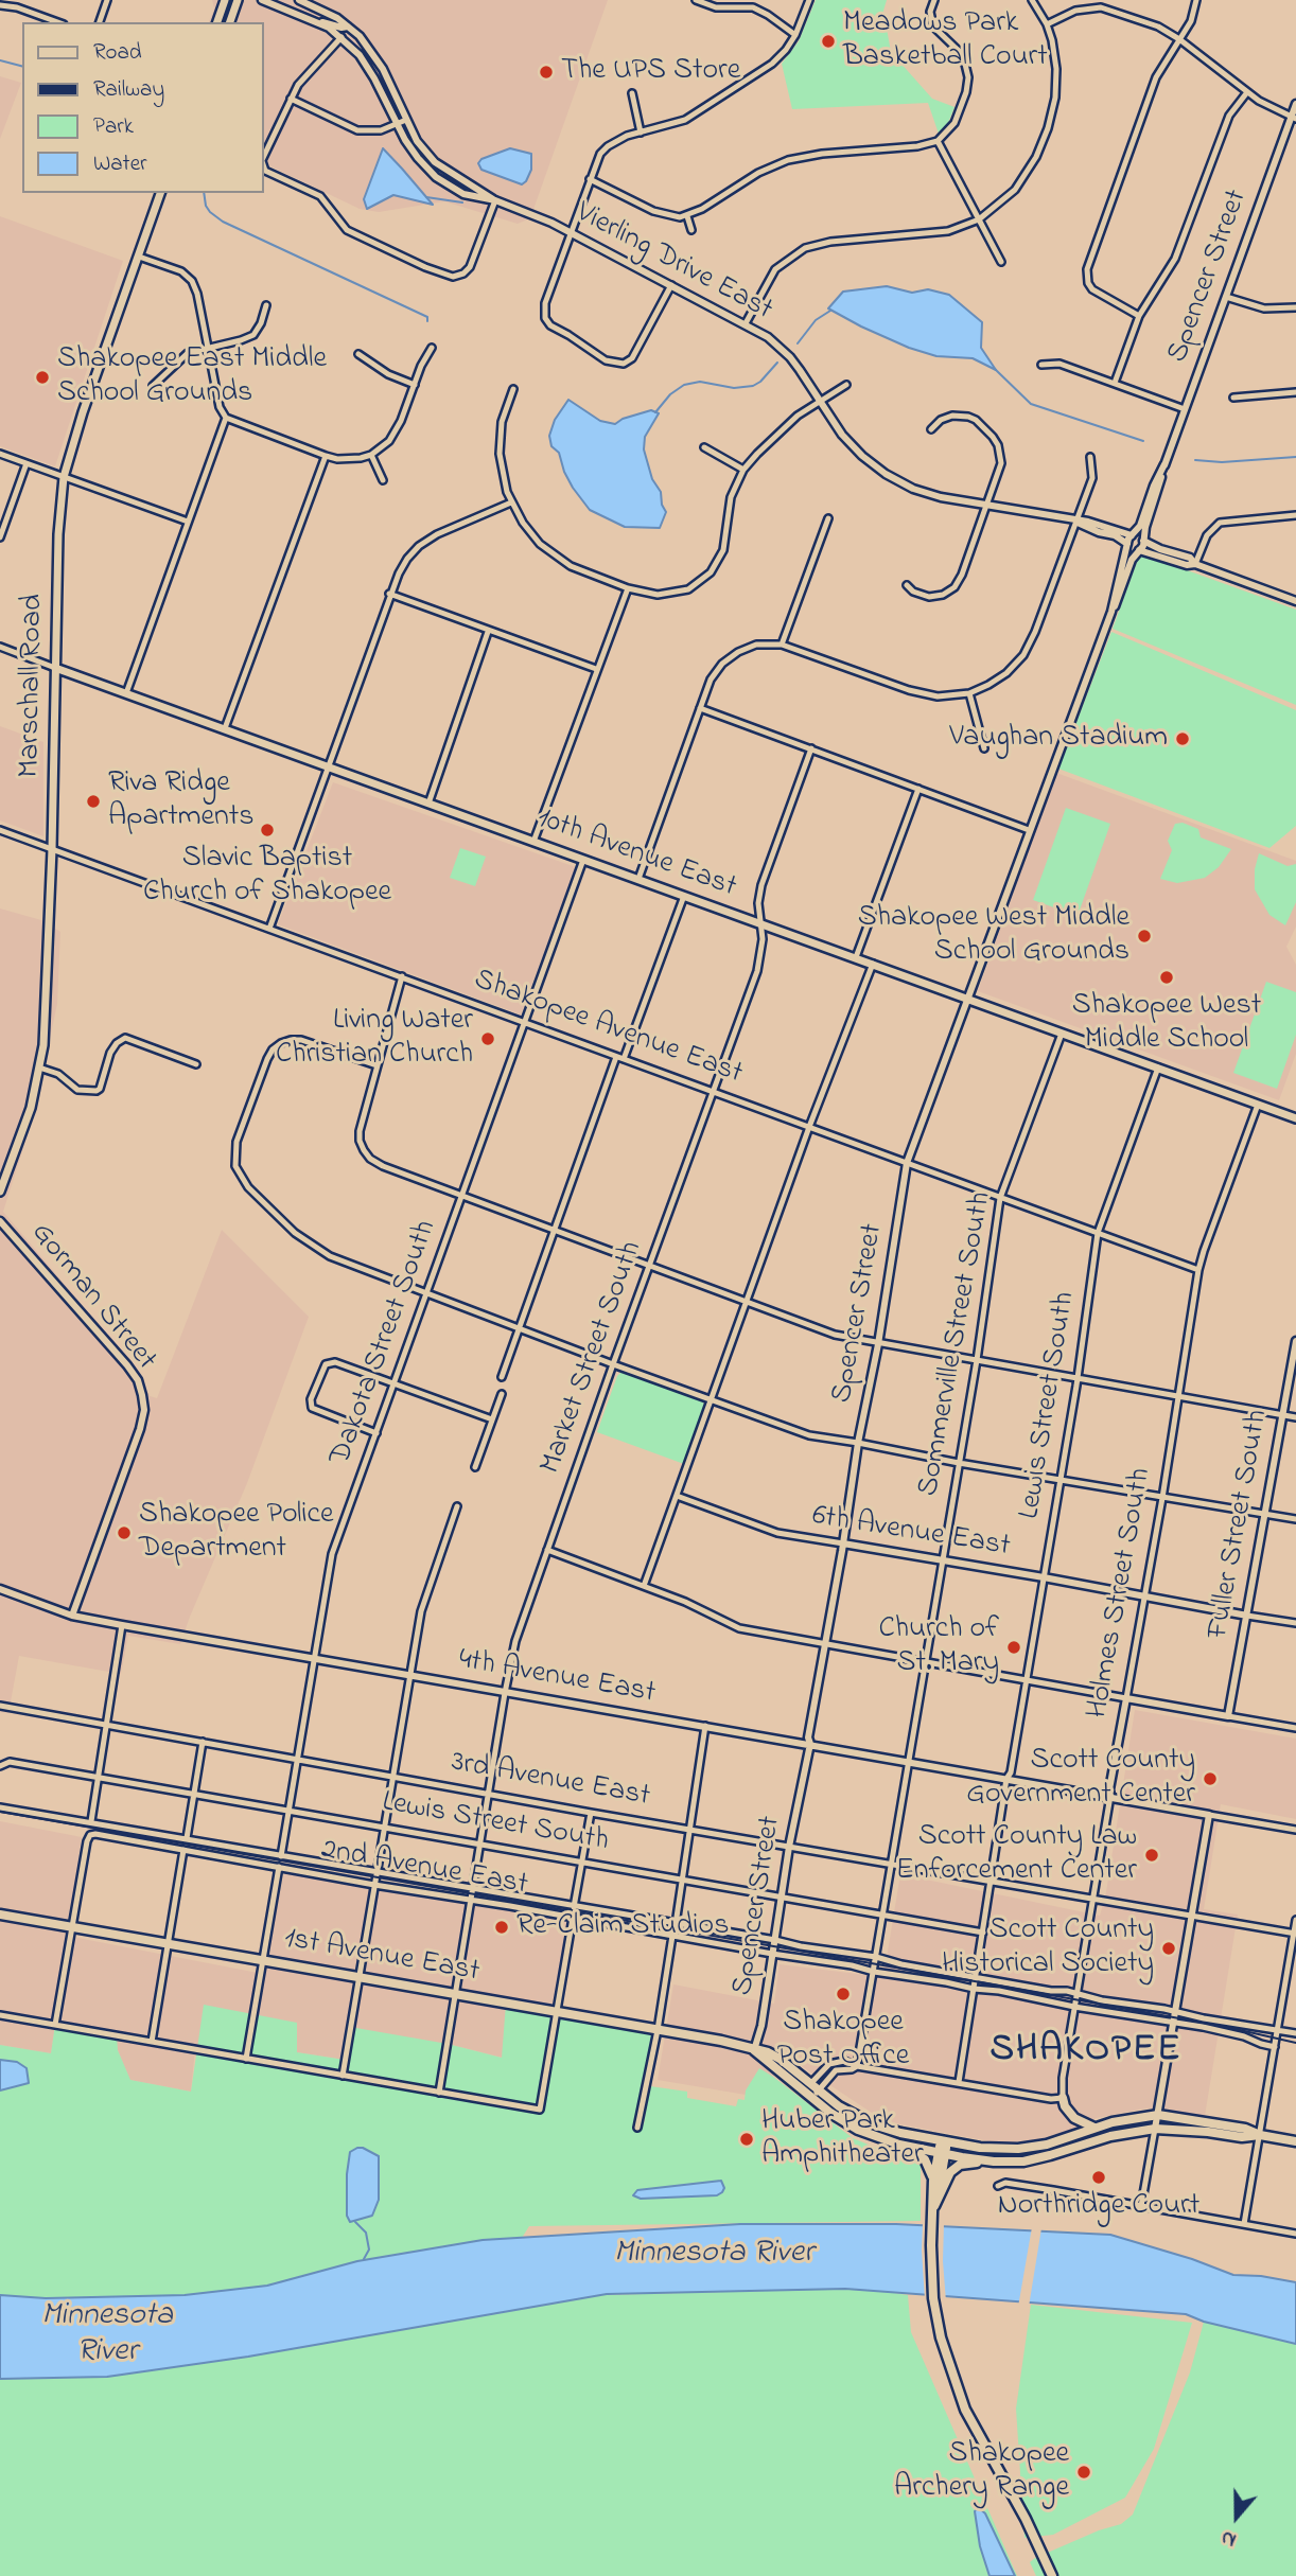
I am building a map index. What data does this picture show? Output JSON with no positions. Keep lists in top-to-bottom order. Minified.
{"streets":{"main road":["Marschall Road","10th Avenue East","1st Avenue East"],"street":["Vierling Drive East","Spencer Street","Shakopee Avenue East","Gorman Street","Dakota Street South","Sommerville Street South","Market Street South","Lewis Street South","Fuller Street South","6th Avenue East","Holmes Street South","4th Avenue East","3rd Avenue East","2nd Avenue East"]},"crossings":[["Vierling Drive East","Spencer Street"],["Spencer Street","10th Avenue East"],["Spencer Street","Shakopee Avenue East"],["Spencer Street","Lewis Street South"],["Spencer Street","6th Avenue East"],["Spencer Street","4th Avenue East"],["Spencer Street","3rd Avenue East"],["Spencer Street","2nd Avenue East"],["Spencer Street","1st Avenue East"],["Marschall Road","10th Avenue East"],["Marschall Road","Shakopee Avenue East"],["10th Avenue East","Dakota Street South"],["10th Avenue East","Sommerville Street South"],["10th Avenue East","Market Street South"],["10th Avenue East","Lewis Street South"],["10th Avenue East","Holmes Street South"],["Shakopee Avenue East","Dakota Street South"],["Shakopee Avenue East","Sommerville Street South"],["Shakopee Avenue East","Market Street South"],["Shakopee Avenue East","Lewis Street South"],["Shakopee Avenue East","Holmes Street South"],["Gorman Street","4th Avenue East"],["Dakota Street South","Lewis Street South"],["Dakota Street South","4th Avenue East"],["Dakota Street South","3rd Avenue East"],["Dakota Street South","2nd Avenue East"],["Sommerville Street South","Lewis Street South"],["Sommerville Street South","6th Avenue East"],["Sommerville Street South","4th Avenue East"],["Sommerville Street South","3rd Avenue East"],["Sommerville Street South","2nd Avenue East"],["Market Street South","Lewis Street South"],["Market Street South","4th Avenue East"],["Market Street South","3rd Avenue East"],["Market Street South","2nd Avenue East"],["Market Street South","1st Avenue East"],["Lewis Street South","6th Avenue East"],["Lewis Street South","4th Avenue East"],["Lewis Street South","3rd Avenue East"],["Lewis Street South","2nd Avenue East"],["Fuller Street South","6th Avenue East"],["6th Avenue East","Holmes Street South"],["Holmes Street South","4th Avenue East"],["Holmes Street South","3rd Avenue East"],["Holmes Street South","2nd Avenue East"],["2nd Avenue East","1st Avenue East"]],"districts":["SHAKOPEE"],"water":["Minnesota River"],"places":["Meadows Park Basketball Court","The UPS Store","Shakopee East Middle School Grounds","Vaughan Stadium","Riva Ridge Apartments","Slavic Baptist Church of Shakopee","Shakopee West Middle School Grounds","Shakopee West Middle School","Living Water Christian Church","Shakopee Police Department","Church of St. Mary","Scott County Government Center","Scott County Law Enforcement Center","Re-Claim Studios","Scott County Historical Society","Shakopee Post Office","Huber Park Amphitheater","Northridge Court","Shakopee Archery Range"],"legend":["Road","Railway","Park","Water"],"north":"bottom"}
